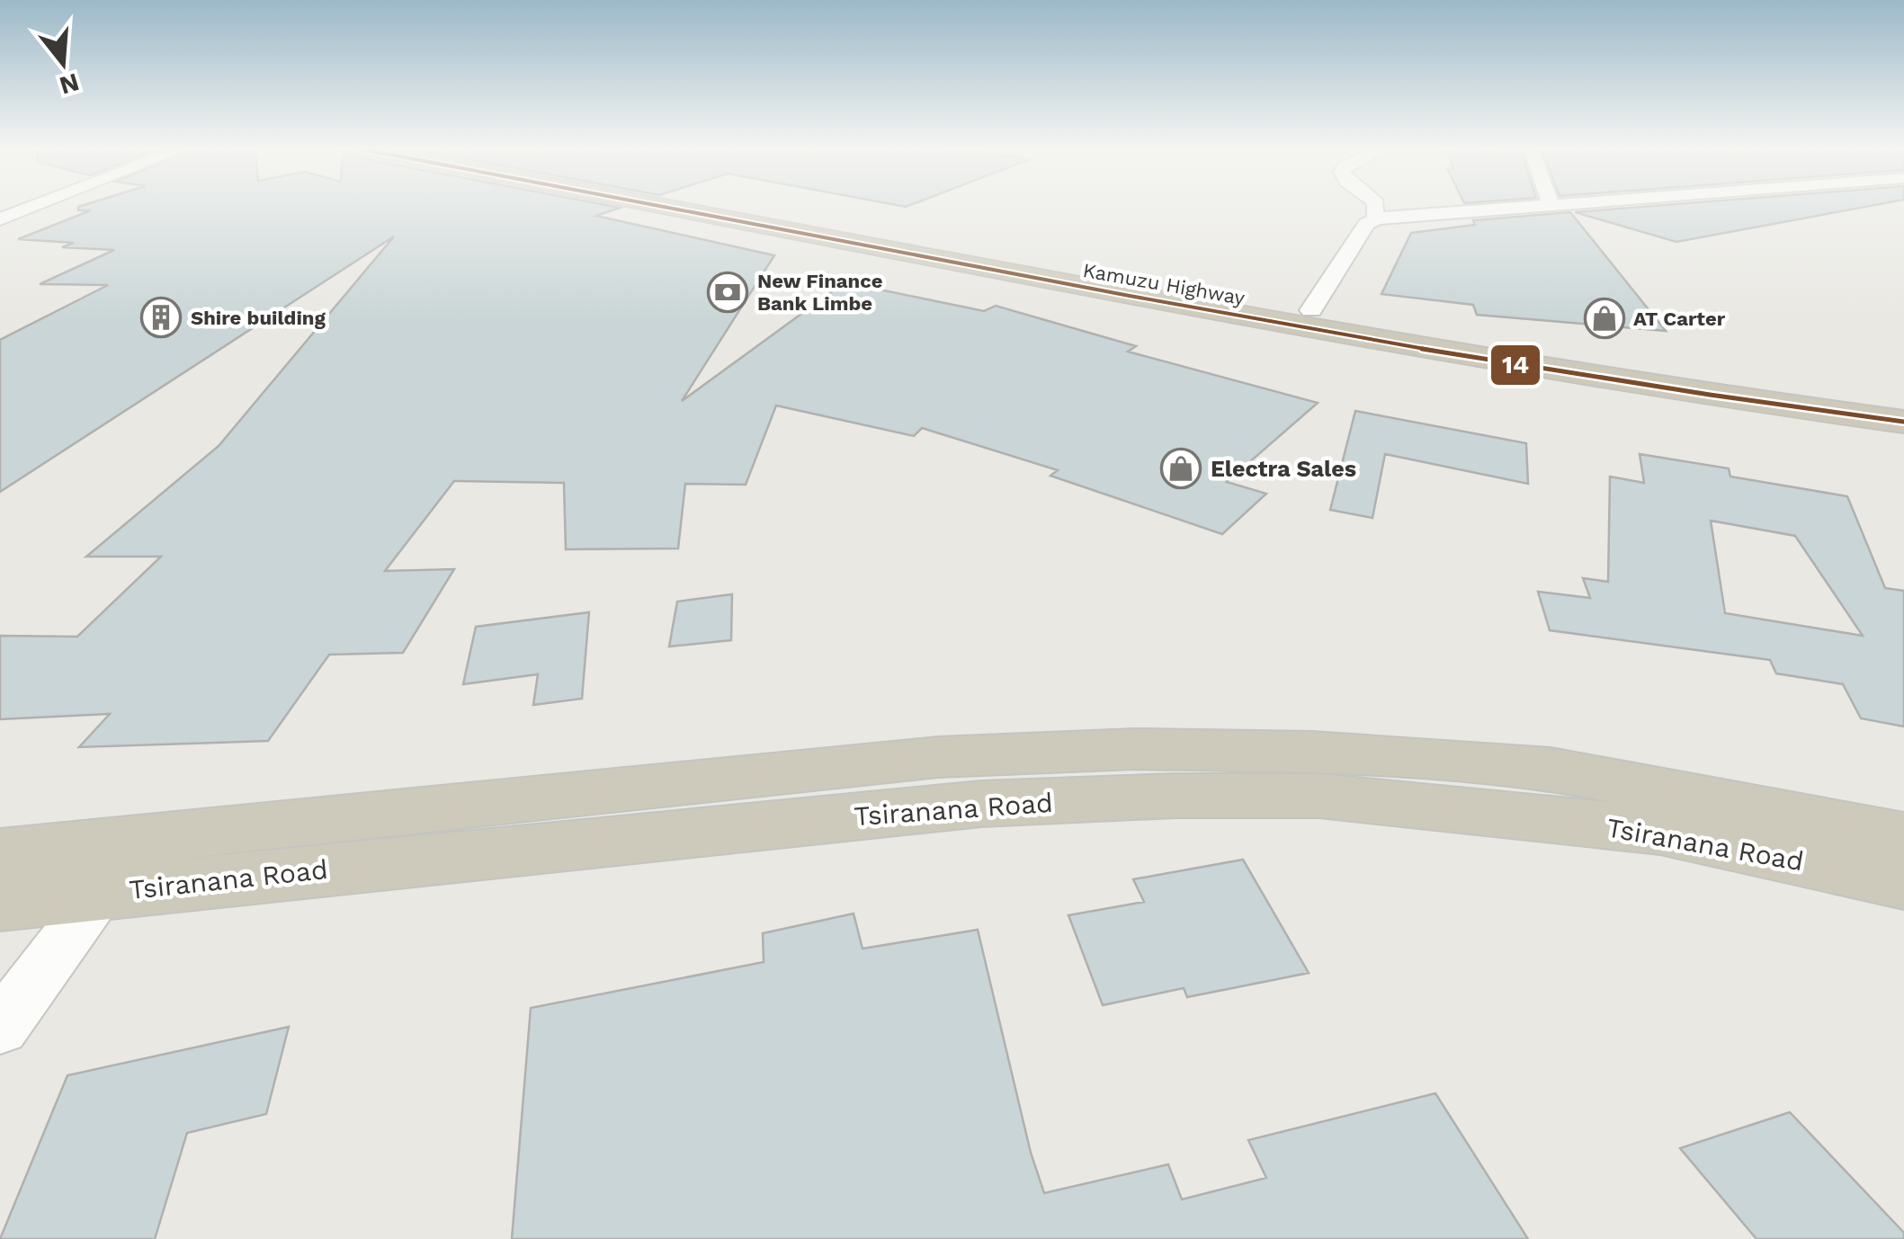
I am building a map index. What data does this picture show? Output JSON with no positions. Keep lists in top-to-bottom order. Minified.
{"streets":{"highway":["Kamuzu Highway","Tsiranana Road"]},"places":{"bank":["New Finance Bank Limbe"],"building":["Shire building"],"shop":["AT Carter","Electra Sales"]},"lines":["transit line 14"],"north":"bottom"}
